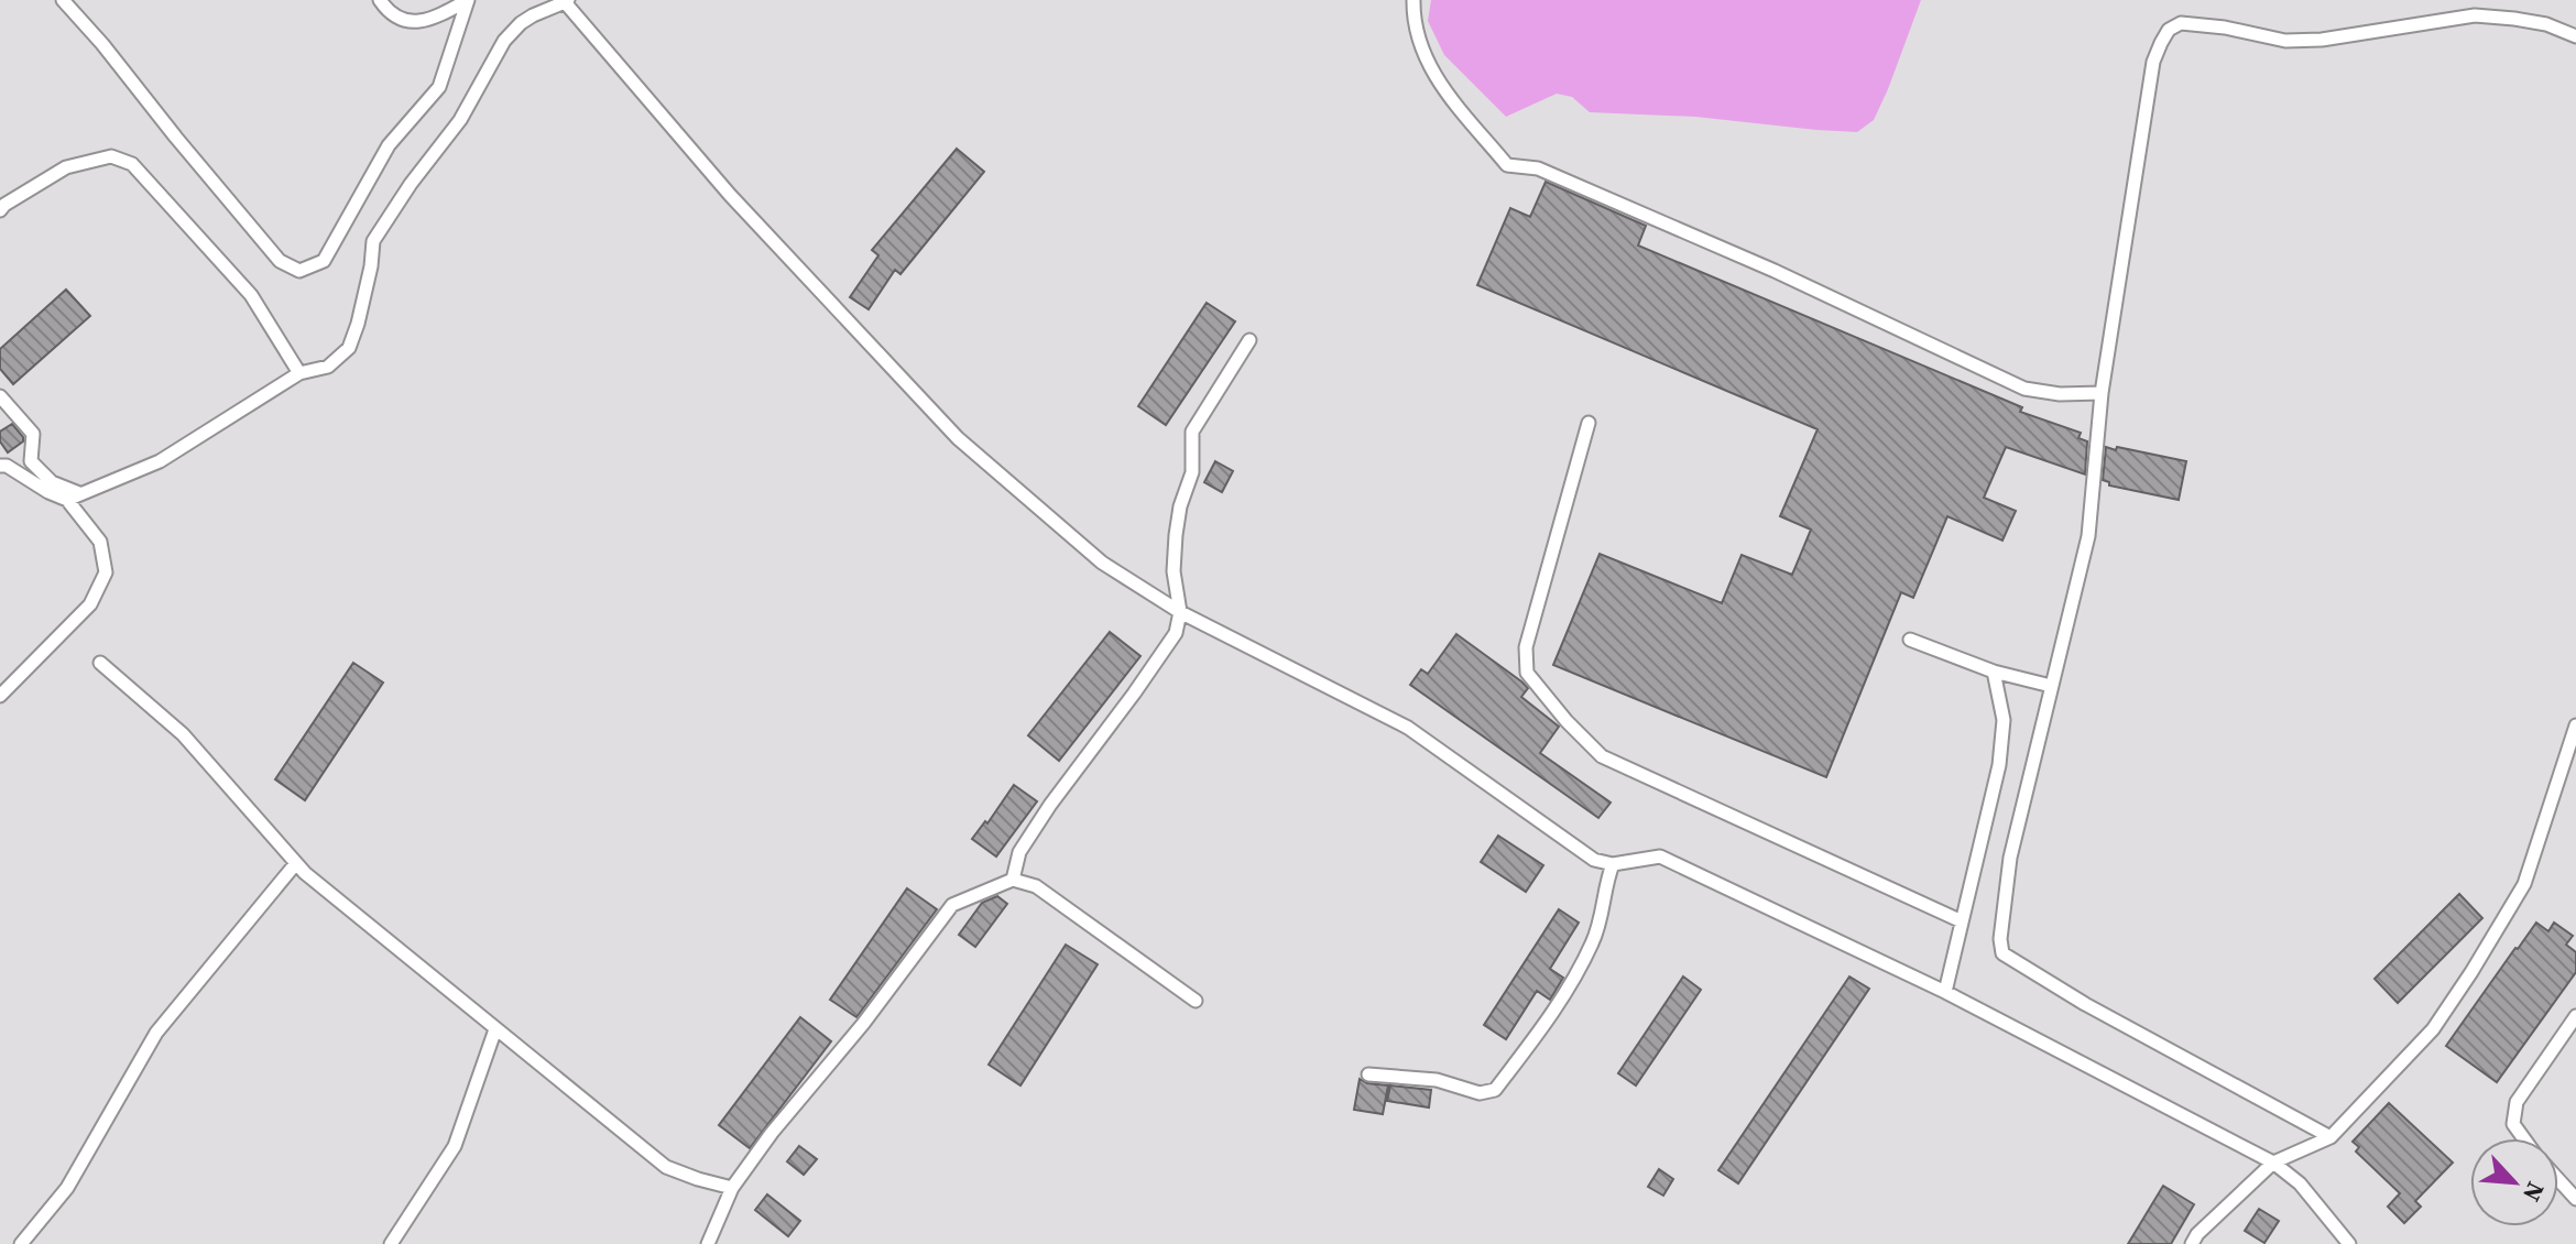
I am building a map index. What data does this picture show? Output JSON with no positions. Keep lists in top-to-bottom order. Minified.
{"north":"bottom right"}
